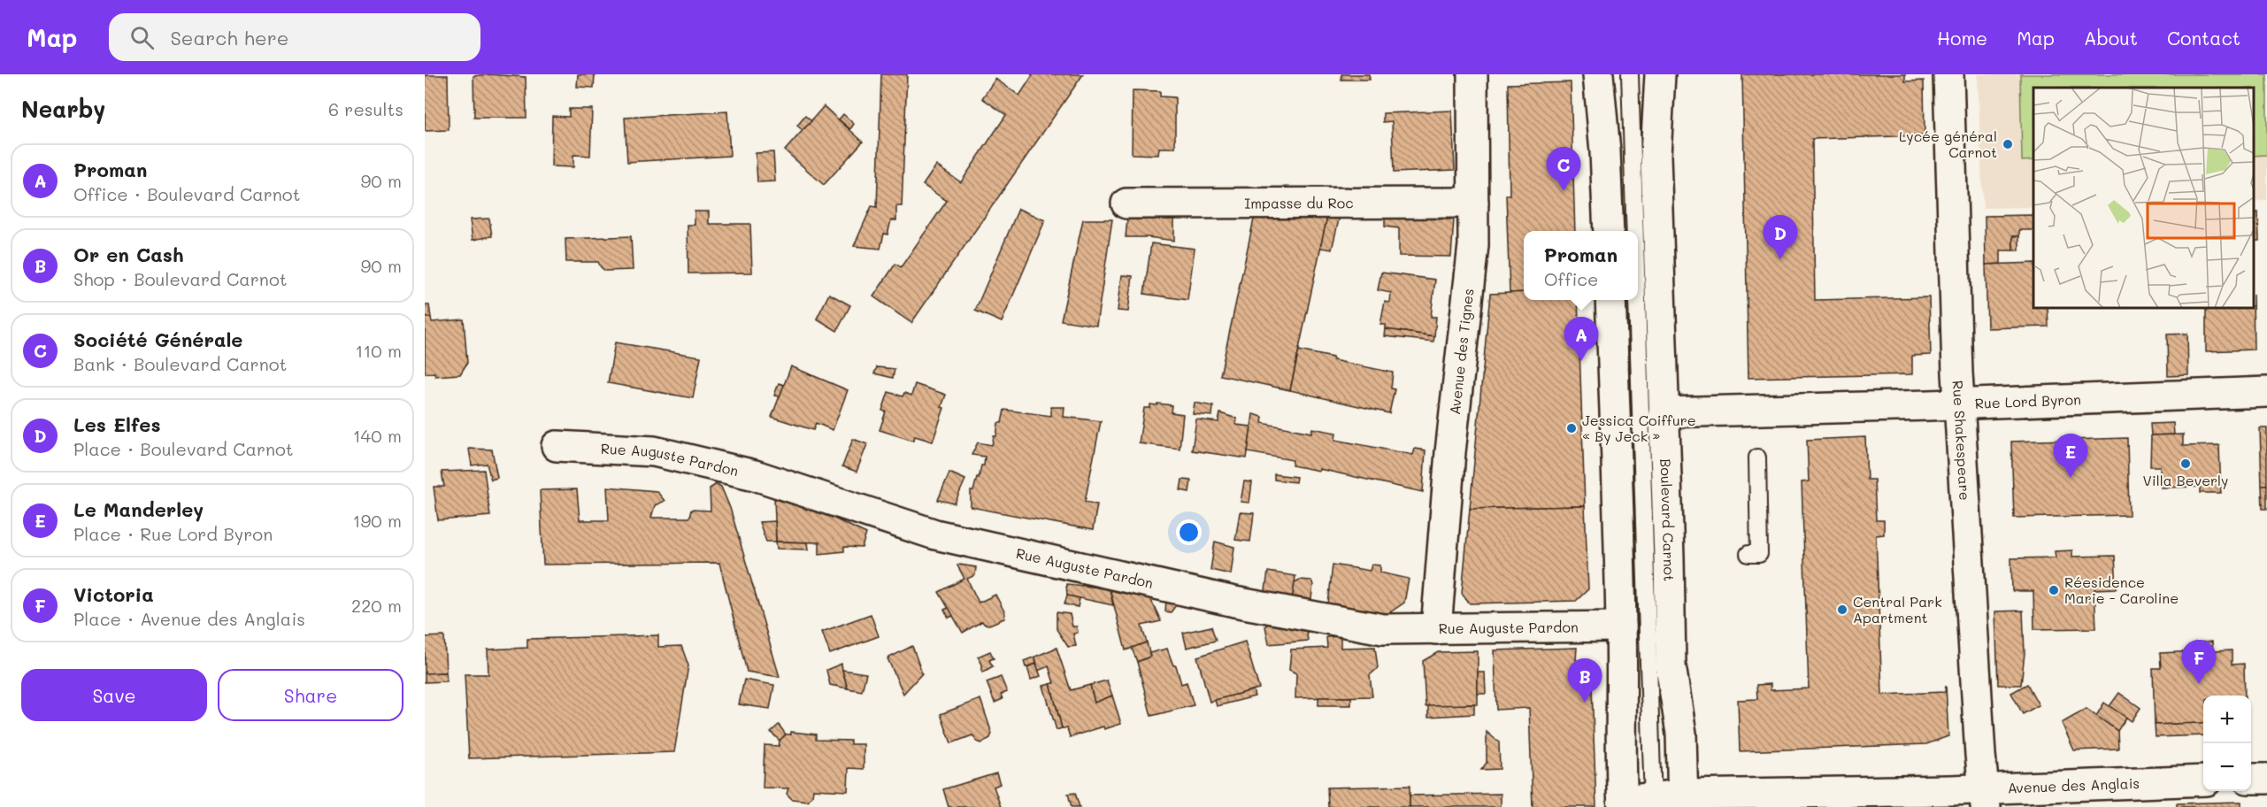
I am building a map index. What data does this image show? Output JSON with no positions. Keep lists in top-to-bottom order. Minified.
{"streets":{"street":["Impasse du Roc","Avenue des Tignes","Rue Lord Byron","Rue Shakespeare","Rue Auguste Pardon","Boulevard Carnot","Avenue des Anglais"]},"crossings":[["Impasse du Roc","Avenue des Tignes"],["Avenue des Tignes","Rue Auguste Pardon"],["Rue Lord Byron","Rue Shakespeare"],["Rue Lord Byron","Boulevard Carnot"],["Rue Shakespeare","Avenue des Anglais"],["Boulevard Carnot","Avenue des Anglais"]],"places":["Lycée général Carnot","Jessica Coiffure « By Jeck »","Villa Beverly","Réesidence Marie - Caroline","Central Park Apartment"],"page":{"header":"Map","search":"Search here","nav":["Home","Map","About","Contact"],"heading":["Nearby","6 results"],"list":[{"mark":"A","name":"Proman","note":"Office · Boulevard Carnot","value":"90 m"},{"mark":"B","name":"Or en Cash","note":"Shop · Boulevard Carnot","value":"90 m"},{"mark":"C","name":"Société Générale","note":"Bank · Boulevard Carnot","value":"110 m"},{"mark":"D","name":"Les Elfes","note":"Place · Boulevard Carnot","value":"140 m"},{"mark":"E","name":"Le Manderley","note":"Place · Rue Lord Byron","value":"190 m"},{"mark":"F","name":"Victoria","note":"Place · Avenue des Anglais","value":"220 m"}],"pins":["C","D","A","E","F","B"],"popup":["Proman","Office"],"buttons":["Save","Share"],"map_buttons":["+","−"]}}
